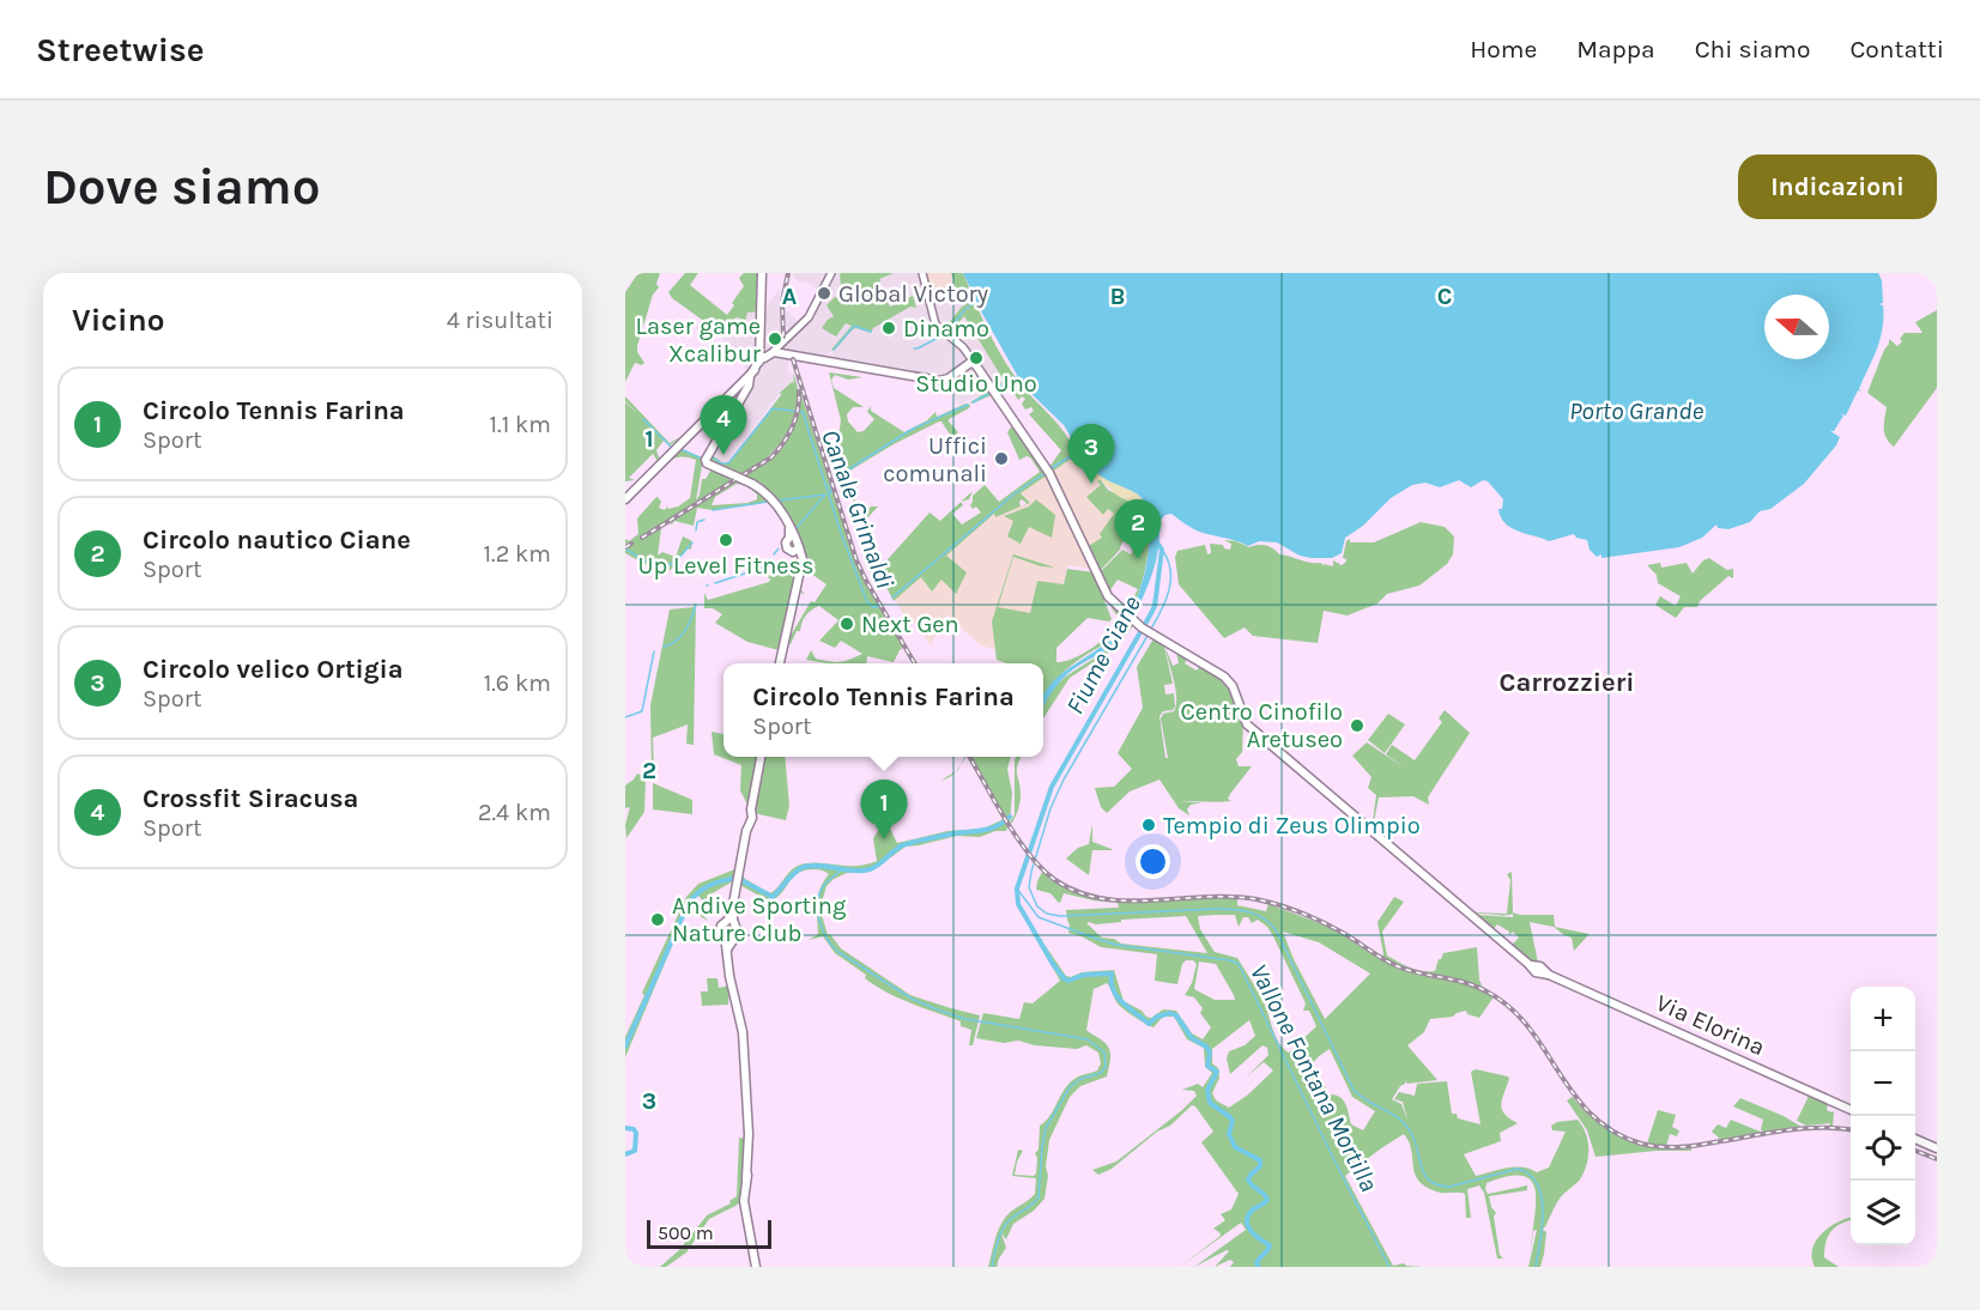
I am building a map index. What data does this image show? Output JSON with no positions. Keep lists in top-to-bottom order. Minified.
{"streets":{"main road":["Via Elorina"]},"districts":["Carrozzieri"],"water":["Porto Grande","Canale Grimaldi","Fiume Ciane","Vallone Fontana Mortilla"],"places":["Global Victory","Dinamo","Laser game Xcalibur","Studio Uno","Uffici comunali","Up Level Fitness","Next Gen","Centro Cinofilo Aretuseo","Tempio di Zeus Olimpio","Andive Sporting Nature Club"],"scale_bar":"500 m","north":"left","page":{"header":"Streetwise","nav":["Home","Mappa","Chi siamo","Contatti"],"buttons":"Indicazioni","title":"Dove siamo","heading":["Vicino","4 risultati"],"list":[{"mark":"1","name":"Circolo Tennis Farina","note":"Sport","value":"1.1 km"},{"mark":"2","name":"Circolo nautico Ciane","note":"Sport","value":"1.2 km"},{"mark":"3","name":"Circolo velico Ortigia","note":"Sport","value":"1.6 km"},{"mark":"4","name":"Crossfit Siracusa","note":"Sport","value":"2.4 km"}],"pins":["4","3","2","1"],"popup":["Circolo Tennis Farina","Sport"],"map_buttons":["+","−"],"scale":"500 m"},"grid":{"columns":["A","B","C"],"rows":["1","2","3"]}}
